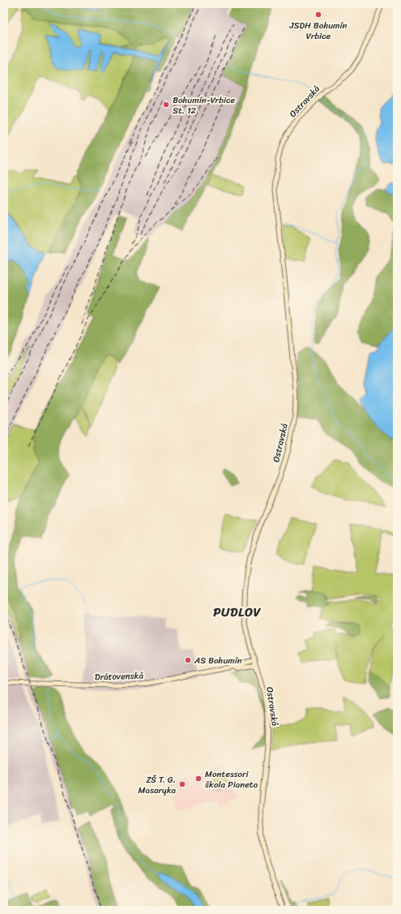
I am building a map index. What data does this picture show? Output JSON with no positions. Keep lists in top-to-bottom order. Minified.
{"streets":{"main road":["Ostravská","Drátovenská"]},"crossings":[["Ostravská","Drátovenská"]],"districts":["PUDLOV"],"places":["JSDH Bohumín Vrbice","Bohumín-Vrbice St. 12","AS Bohumín","Montessori škola Pianeta","ZŠ T. G. Masaryka"]}
